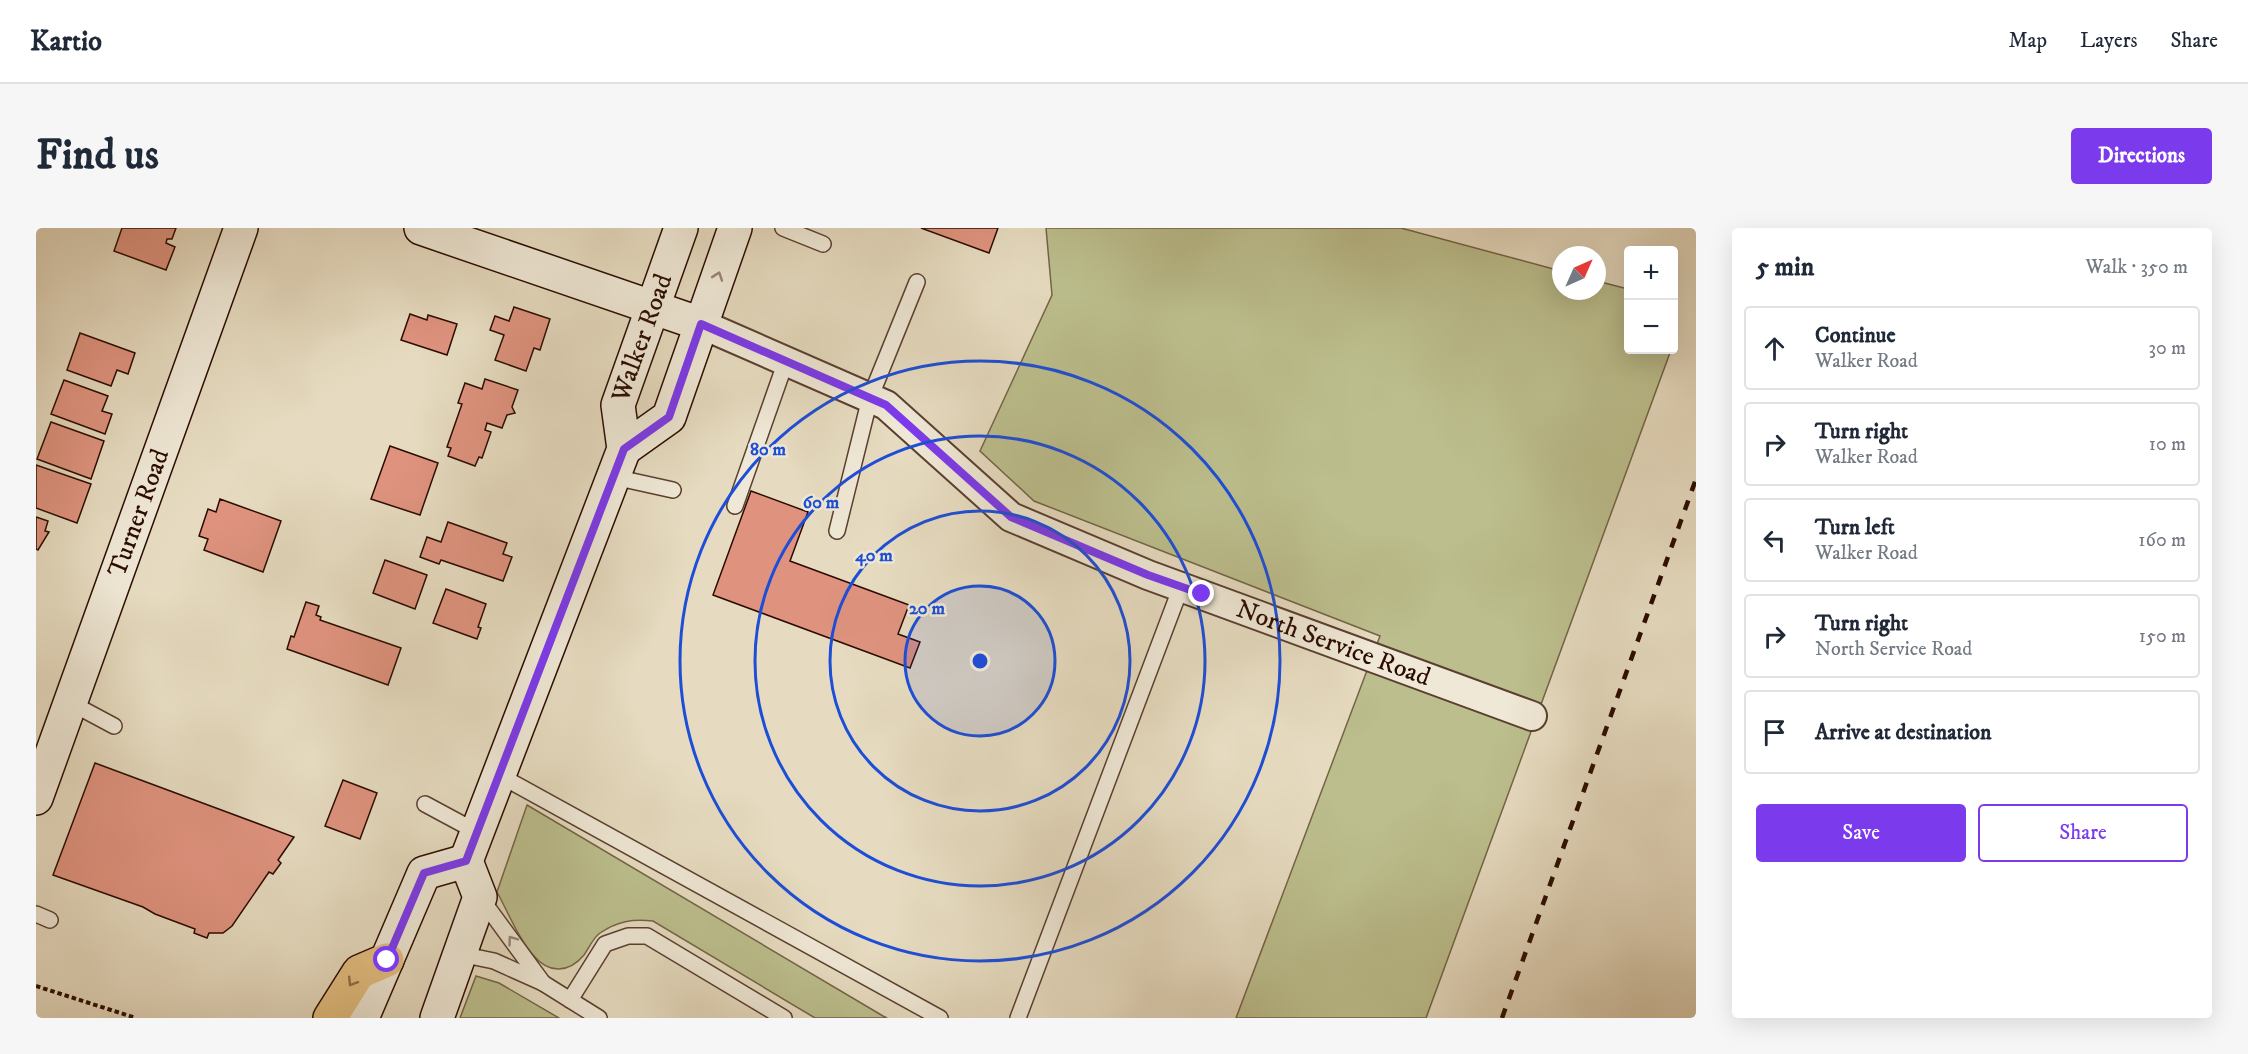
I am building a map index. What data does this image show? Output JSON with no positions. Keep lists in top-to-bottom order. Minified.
{"streets":{"main road":["Walker Road","Turner Road"],"street":["North Service Road"]},"crossings":[["Walker Road","North Service Road"]],"north":"top right","page":{"header":"Kartio","nav":["Map","Layers","Share"],"buttons":["Directions",["Save","Share"]],"title":"Find us","heading":["5 min","Walk · 350 m"],"map_buttons":["+","−"],"list":[["Continue","Walker Road","30 m"],["Turn right","Walker Road","10 m"],["Turn left","Walker Road","160 m"],["Turn right","North Service Road","150 m"],"Arrive at destination"]},"rings":["80 m","60 m","40 m","20 m"]}
